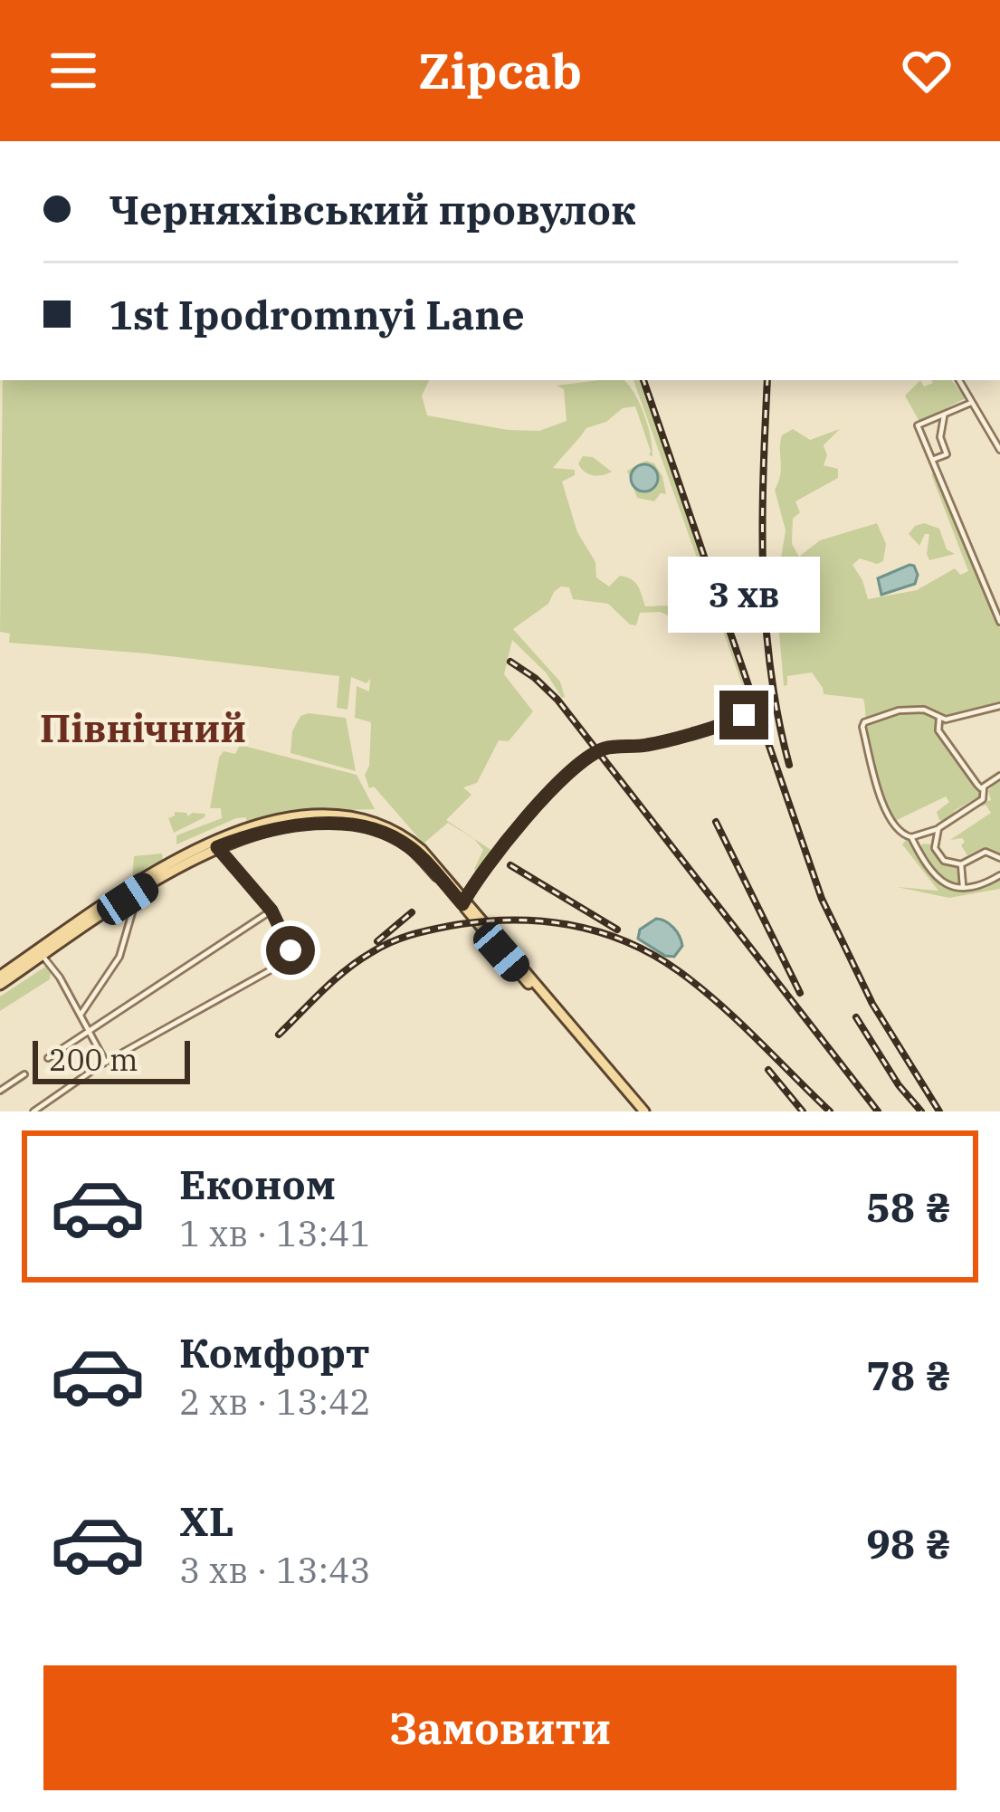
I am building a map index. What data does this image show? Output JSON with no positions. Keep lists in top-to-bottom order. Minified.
{"districts":["Північний"],"scale_bar":"200 m","page":{"header":"Zipcab","banner":["Черняхівський провулок","1st Ipodromnyi Lane"],"bubble":"3 хв","scale":"200 m","list":[{"name":"Економ","note":"1 хв · 13:41","value":"58 ₴"},{"name":"Комфорт","note":"2 хв · 13:42","value":"78 ₴"},{"name":"XL","note":"3 хв · 13:43","value":"98 ₴"}],"buttons":"Замовити"}}
